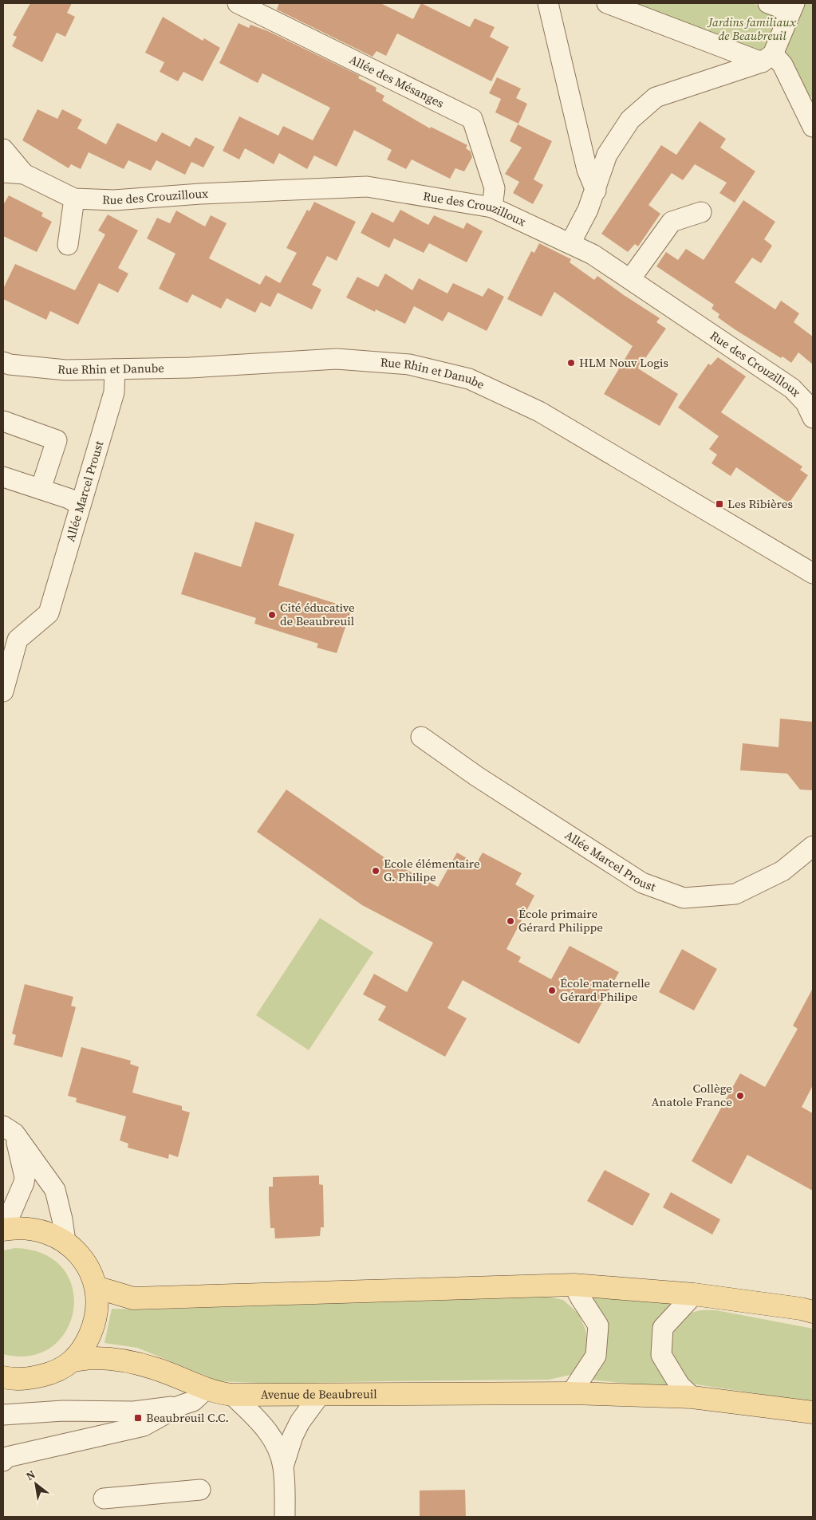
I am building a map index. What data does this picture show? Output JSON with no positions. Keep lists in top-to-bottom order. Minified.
{"streets":{"main road":["Avenue de Beaubreuil"],"street":["Allée des Mésanges","Rue des Crouzilloux","Rue Rhin et Danube","Allée Marcel Proust"]},"crossings":[["Allée des Mésanges","Rue des Crouzilloux"],["Rue Rhin et Danube","Allée Marcel Proust"]],"parks":["Jardins familiaux de Beaubreuil"],"places":{"other":["HLM Nouv Logis","Cité éducative de Beaubreuil","Ecole élémentaire G. Philipe","École primaire Gérard Philippe","École maternelle Gérard Philipe","Collège Anatole France"],"transit":["Les Ribières","Beaubreuil C.C."]},"north":"top left"}
